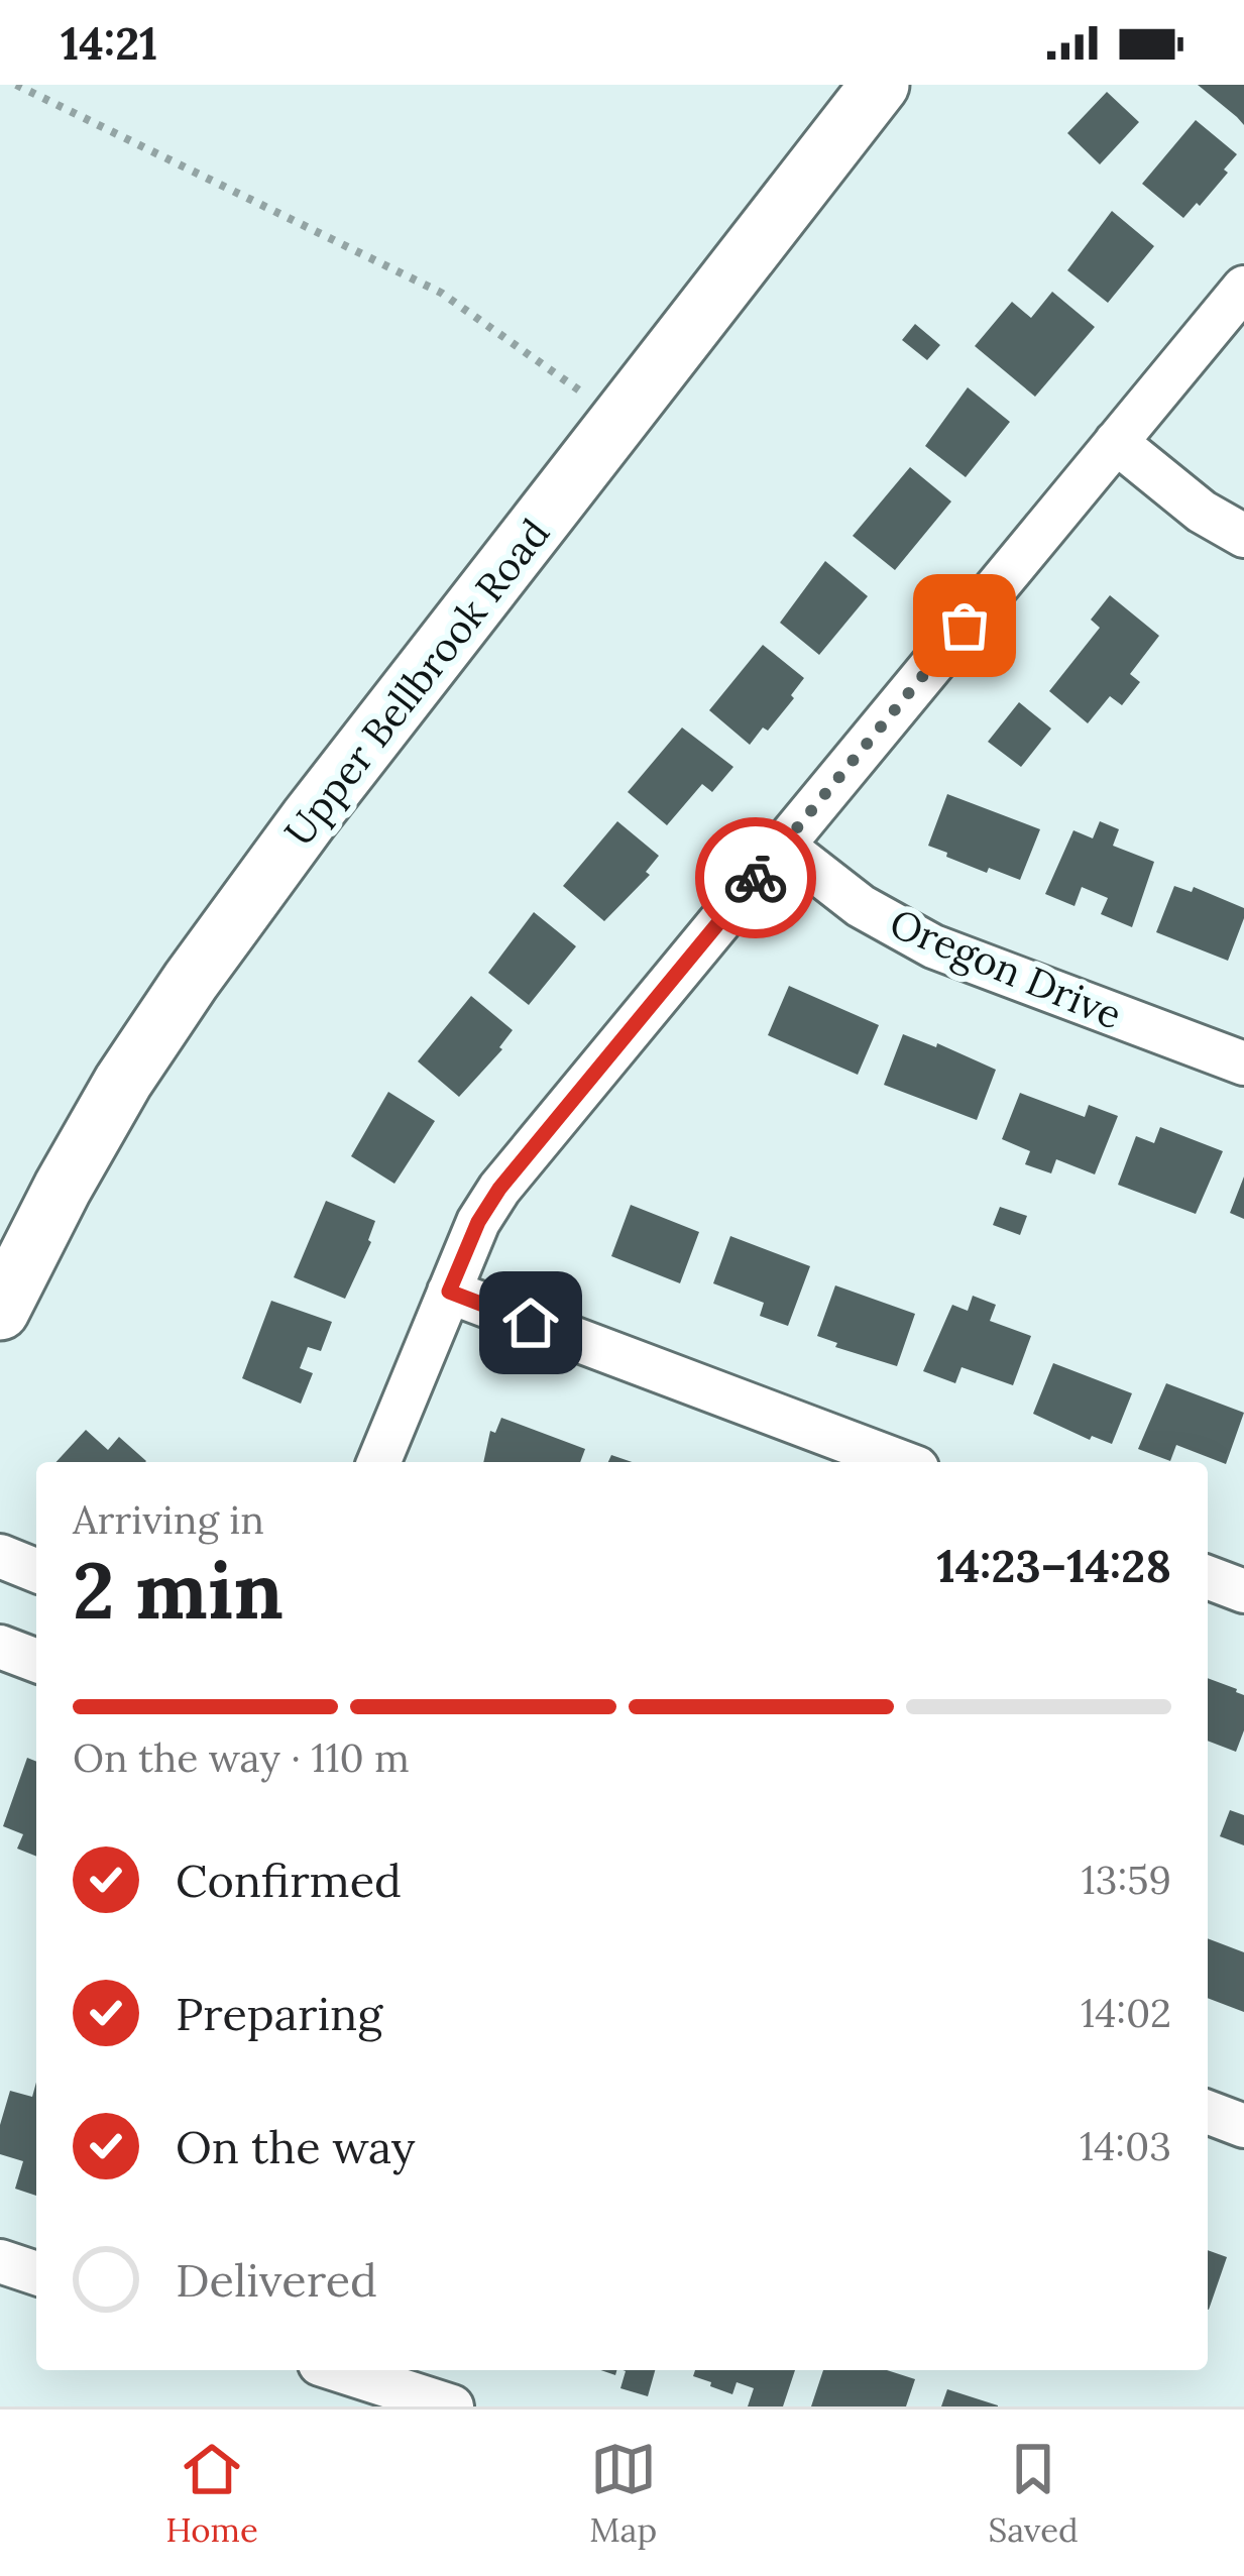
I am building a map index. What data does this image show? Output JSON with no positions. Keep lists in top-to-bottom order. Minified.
{"streets":{"main road":["Upper Bellbrook Road"],"street":["Oregon Drive"]},"page":{"status":"14:21","heading":["2 min","Arriving in","14:23–14:28"],"bar":"On the way · 110 m","list":[["Confirmed","13:59"],["Preparing","14:02"],["On the way","14:03"],"Delivered"],"tabs":["Home","Map","Saved"]}}
